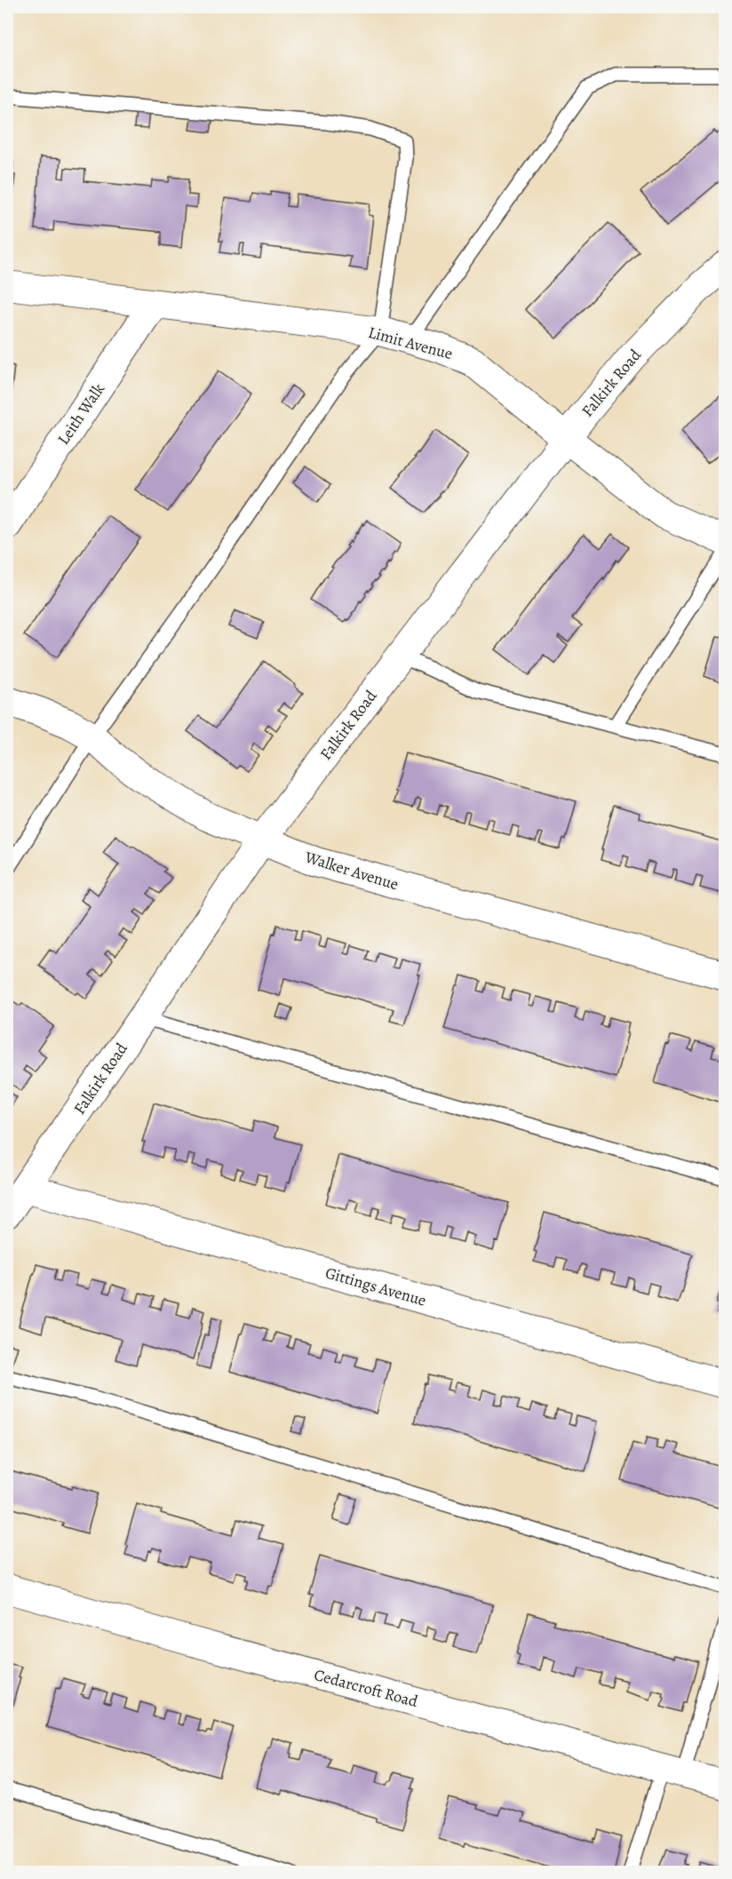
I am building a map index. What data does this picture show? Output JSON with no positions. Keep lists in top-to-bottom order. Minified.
{"streets":{"street":["Limit Avenue","Falkirk Road","Leith Walk","Walker Avenue","Gittings Avenue","Cedarcroft Road"]},"crossings":[["Limit Avenue","Falkirk Road"],["Limit Avenue","Leith Walk"],["Falkirk Road","Walker Avenue"],["Falkirk Road","Gittings Avenue"]]}
